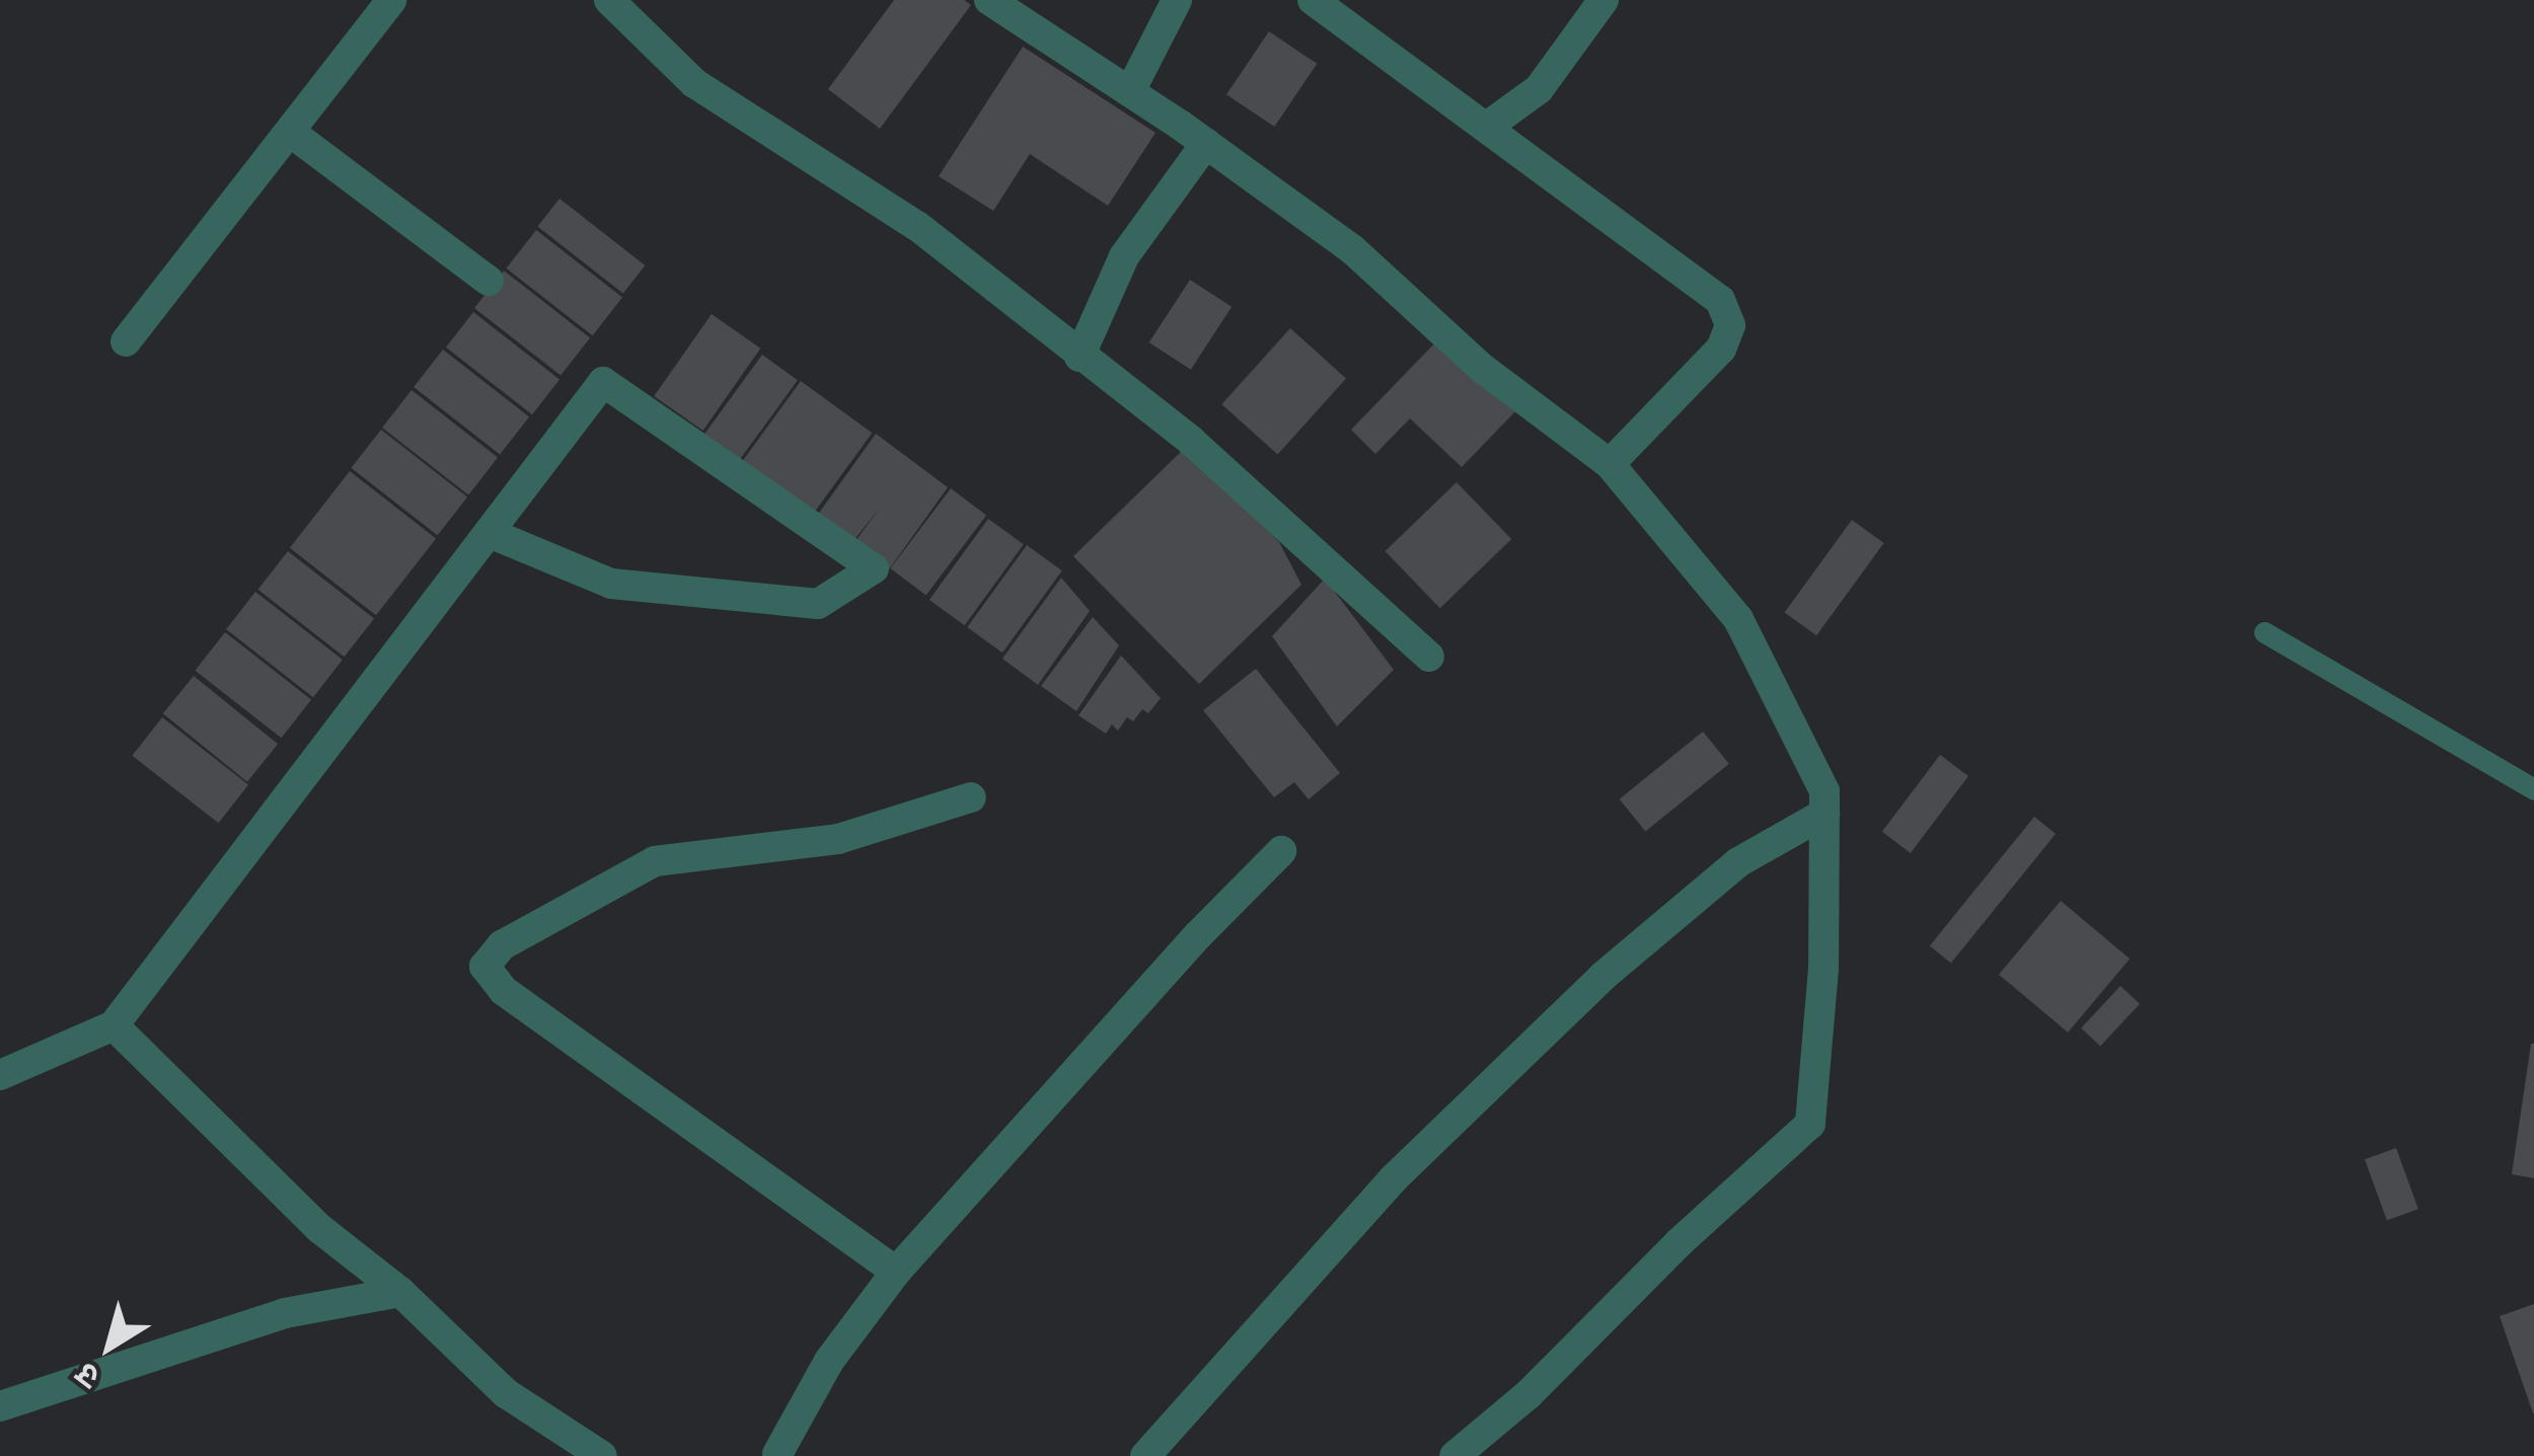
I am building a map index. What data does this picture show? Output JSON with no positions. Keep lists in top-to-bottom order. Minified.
{"north":"bottom left"}
